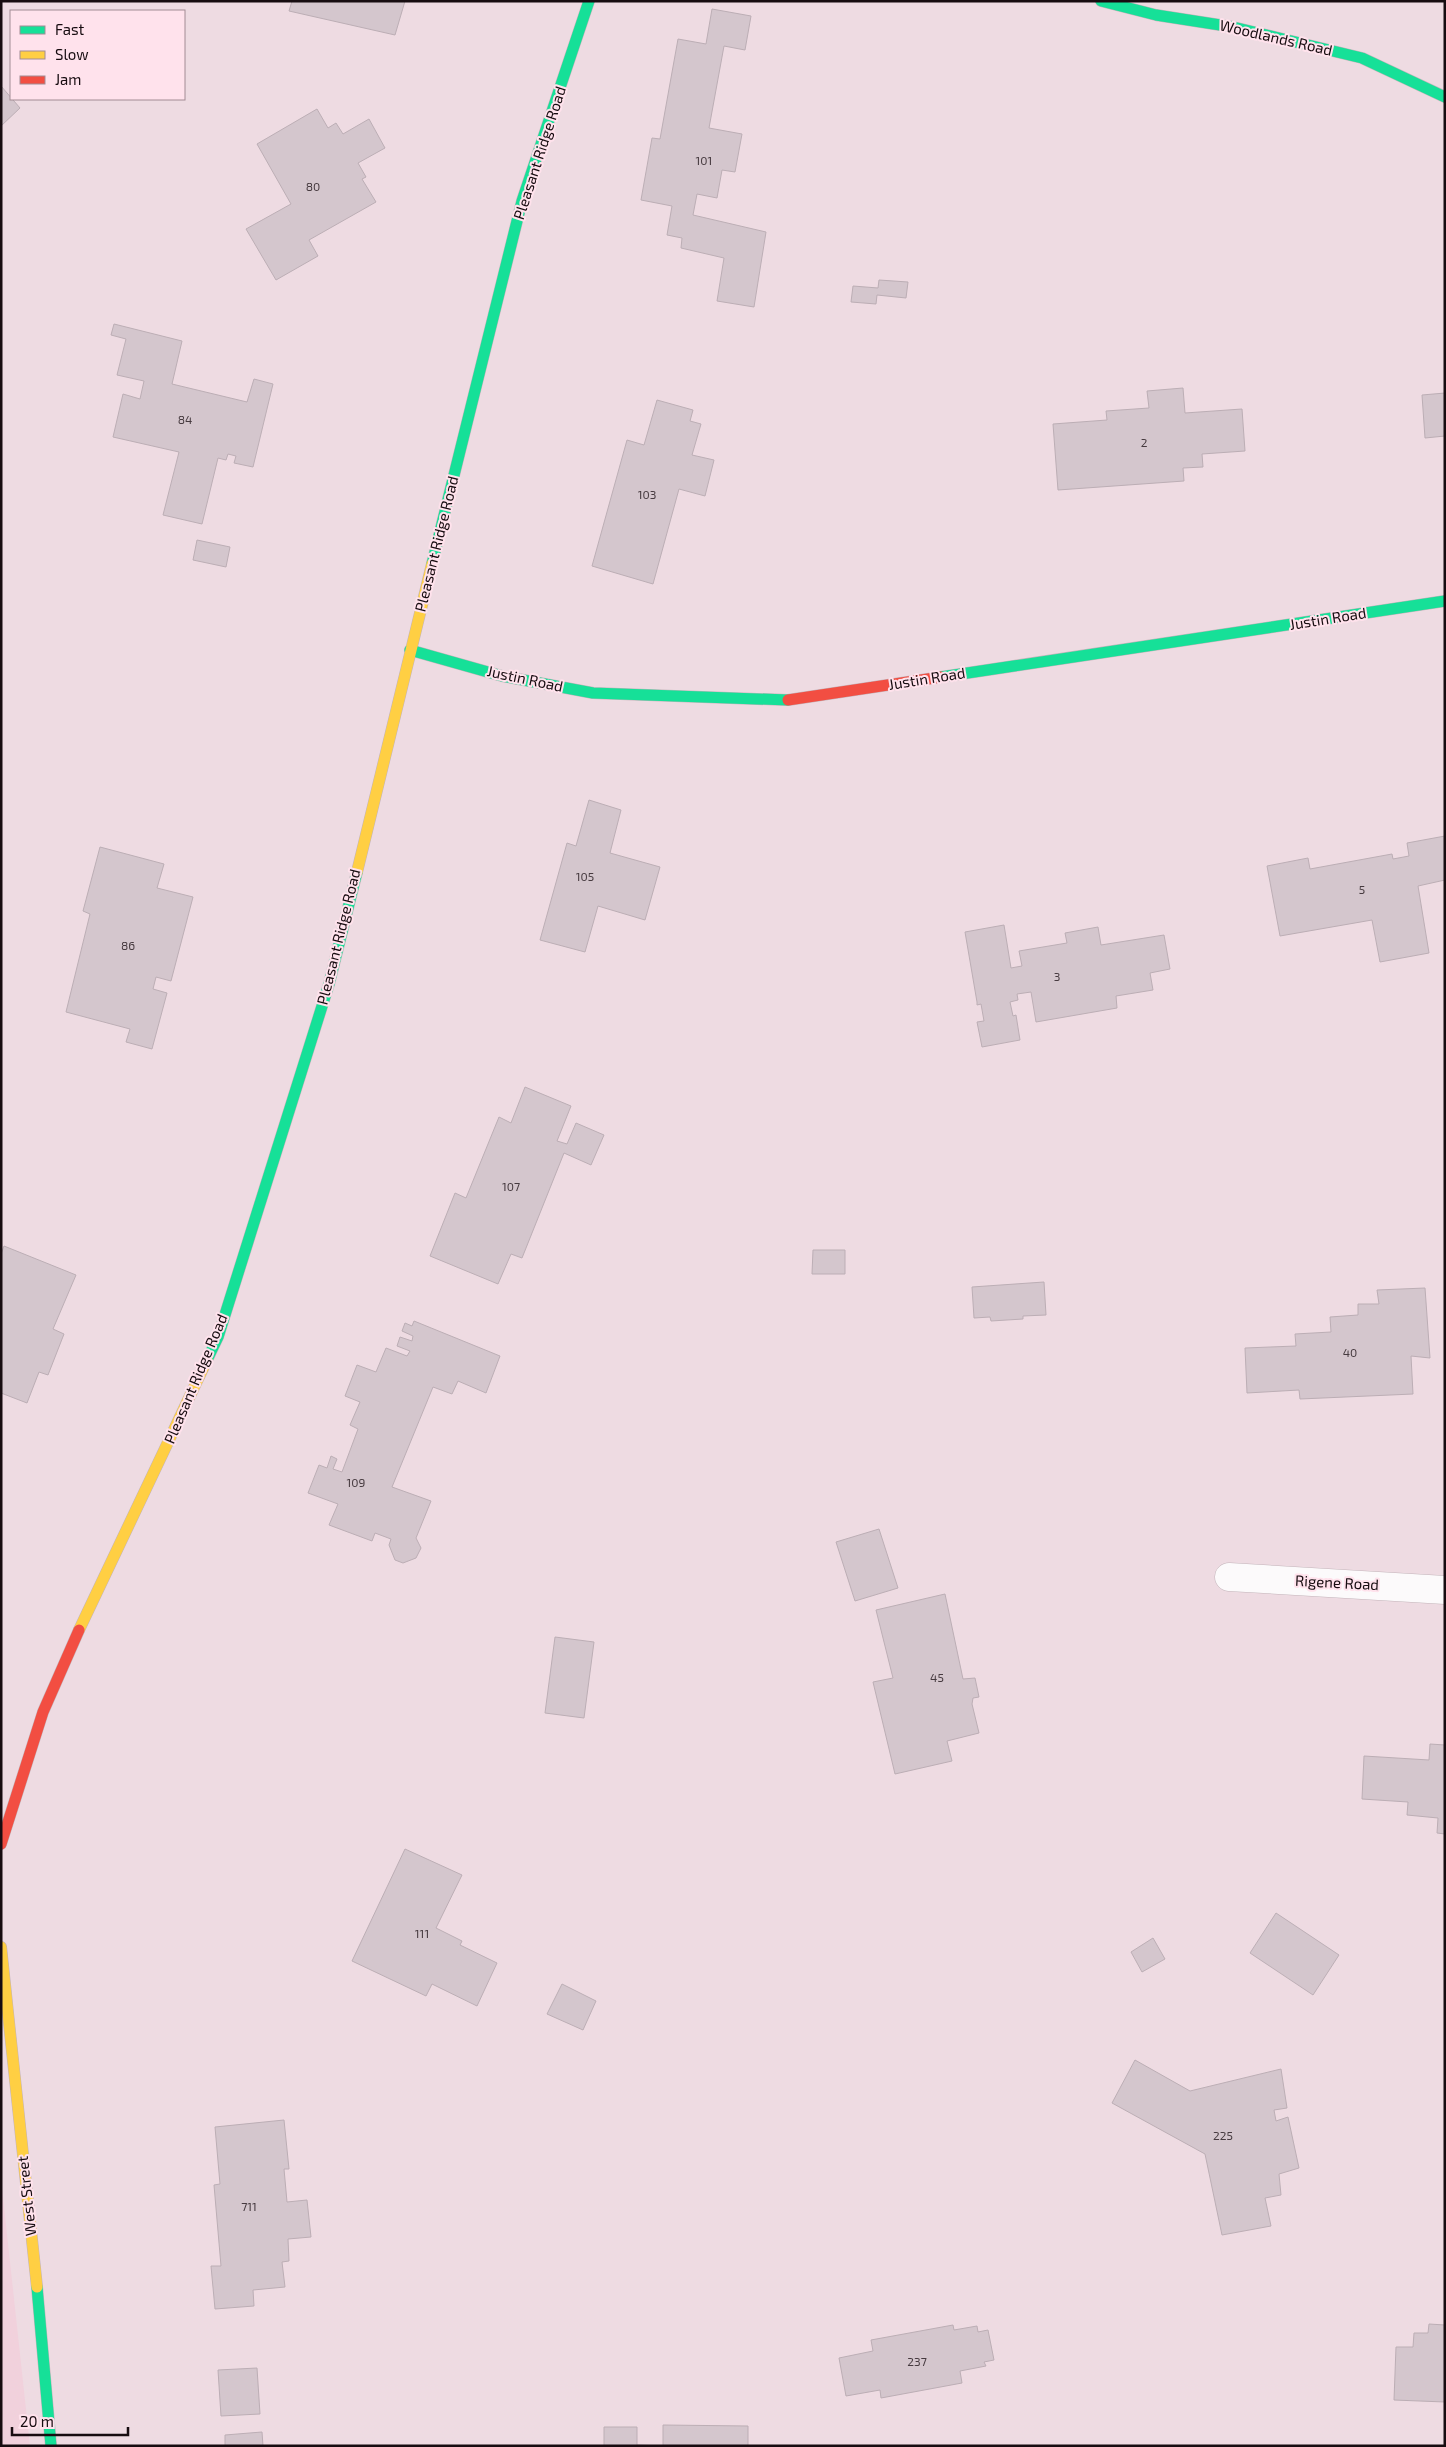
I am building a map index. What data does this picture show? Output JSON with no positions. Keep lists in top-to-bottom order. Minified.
{"streets":{"street":["Woodlands Road","Pleasant Ridge Road","Justin Road","Rigene Road","West Street"]},"crossings":[["Pleasant Ridge Road","Justin Road"]],"house_numbers":["101","80","84","2","103","105","5","86","3","107","40","109","45","111","225","711","237"],"legend":["Fast","Slow","Jam"],"scale_bar":"20 m"}
